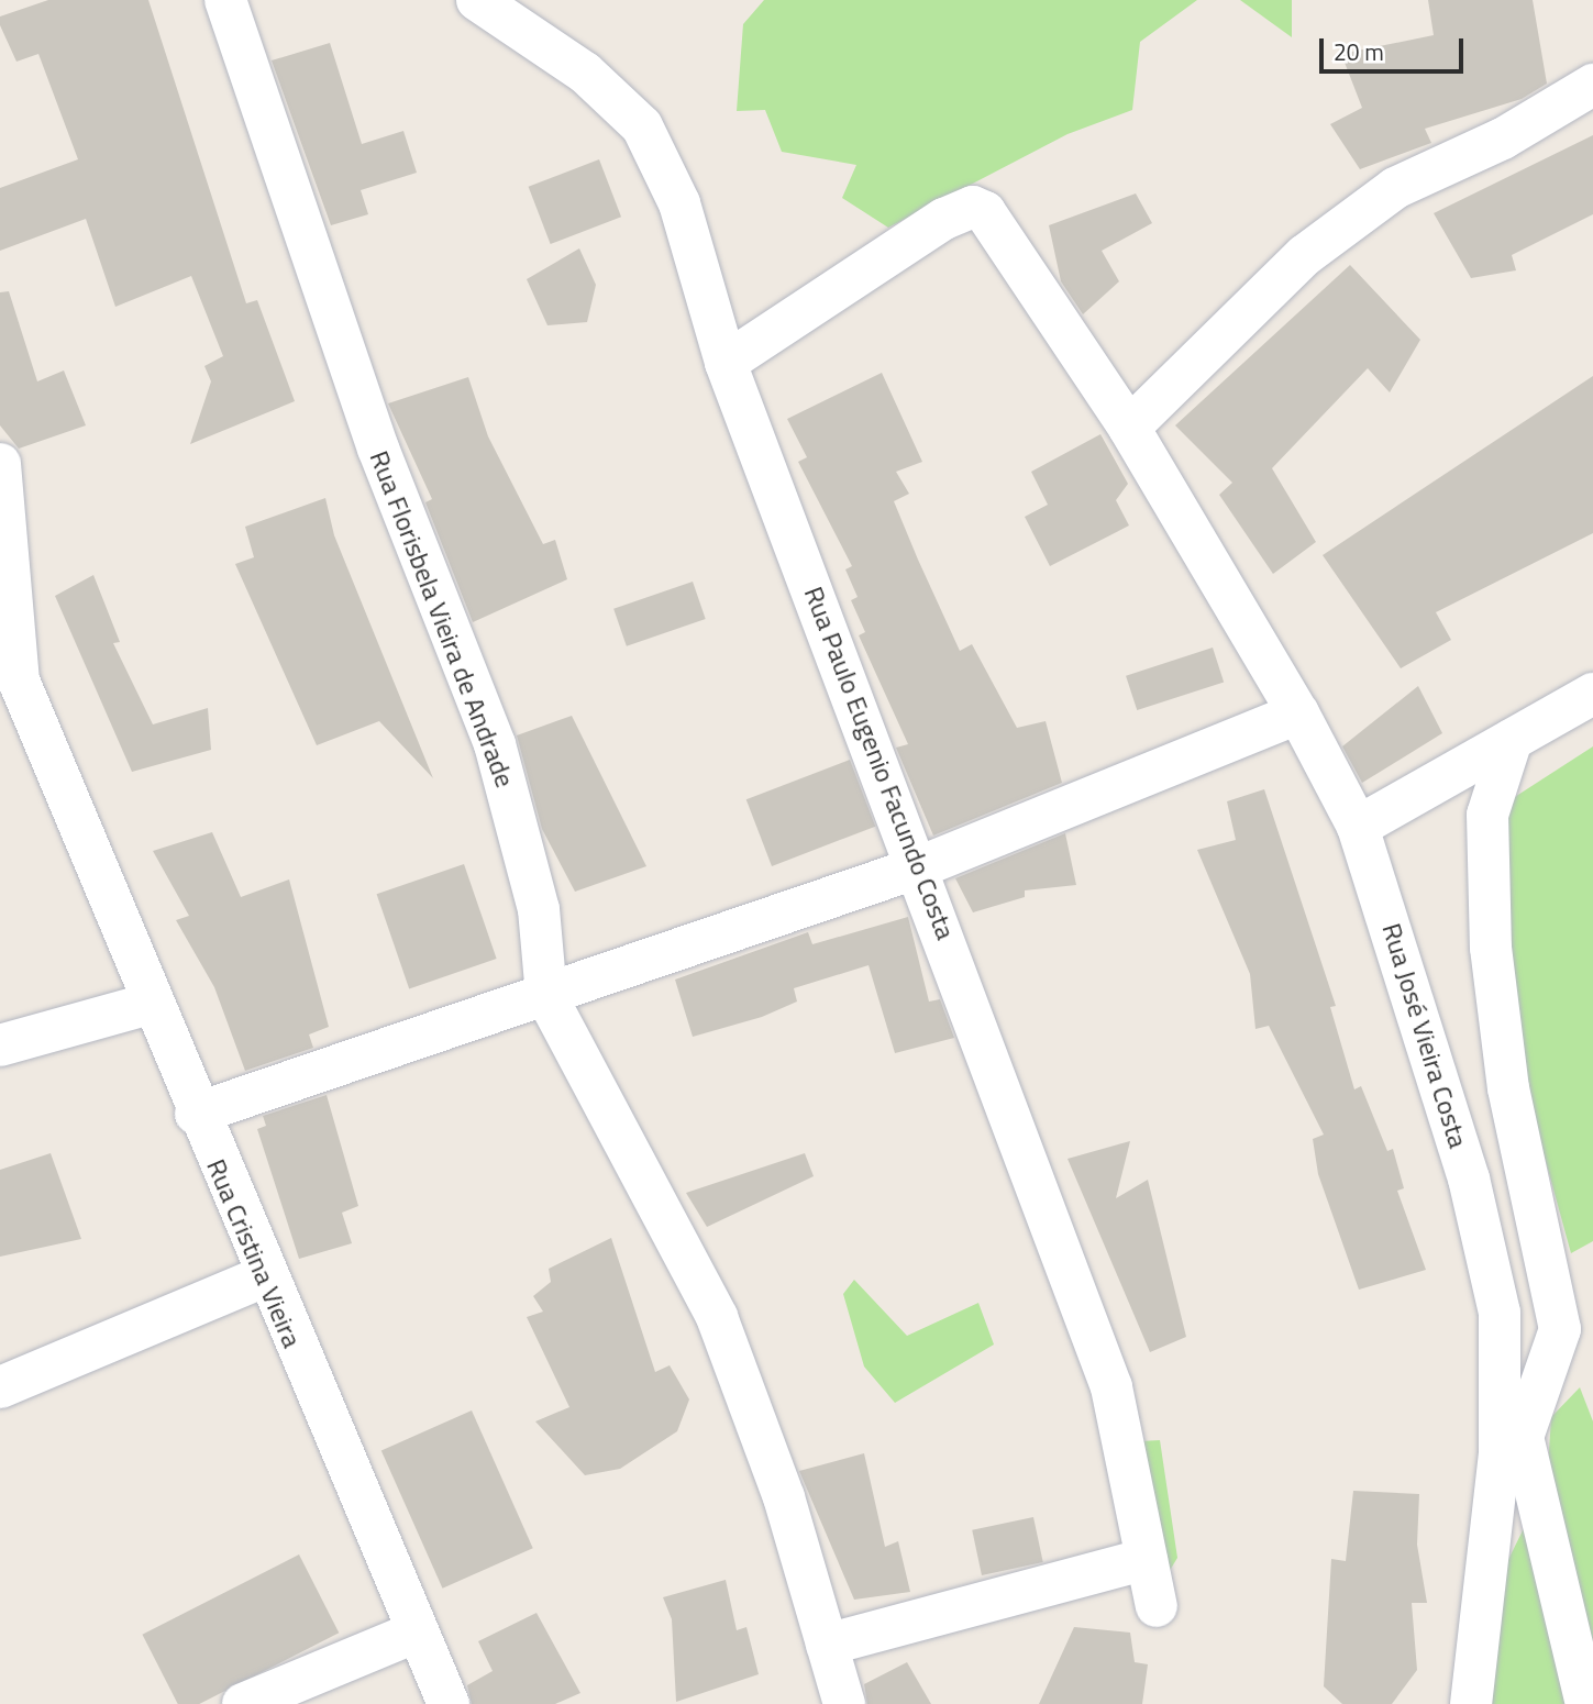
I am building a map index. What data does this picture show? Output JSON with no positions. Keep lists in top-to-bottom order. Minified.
{"streets":{"street":["Rua Florisbela Vieira de Andrade","Rua Paulo Eugenio Facundo Costa","Rua José Vieira Costa","Rua Cristina Vieira"]},"crossings":[["Rua Paulo Eugenio Facundo Costa","Rua José Vieira Costa"]],"scale_bar":"20 m"}
